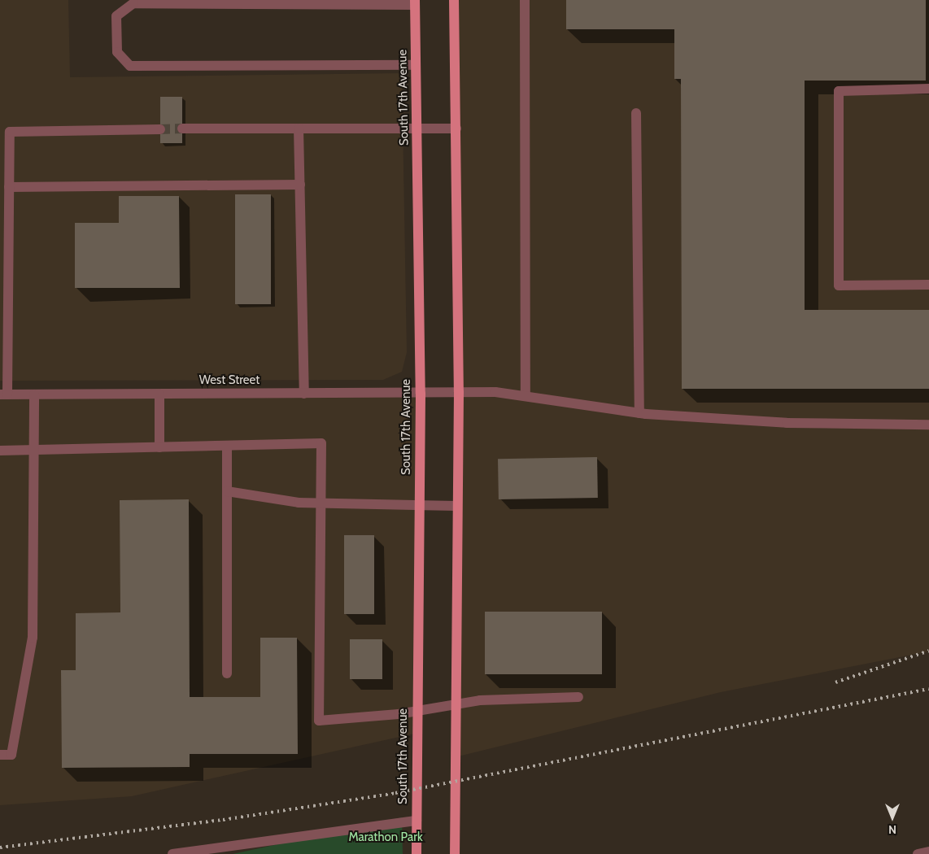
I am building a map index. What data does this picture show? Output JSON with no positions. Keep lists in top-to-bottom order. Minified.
{"streets":{"main road":["South 17th Avenue"],"street":["West Street"]},"crossings":[["South 17th Avenue","West Street"]],"parks":["Marathon Park"],"north":"bottom"}
